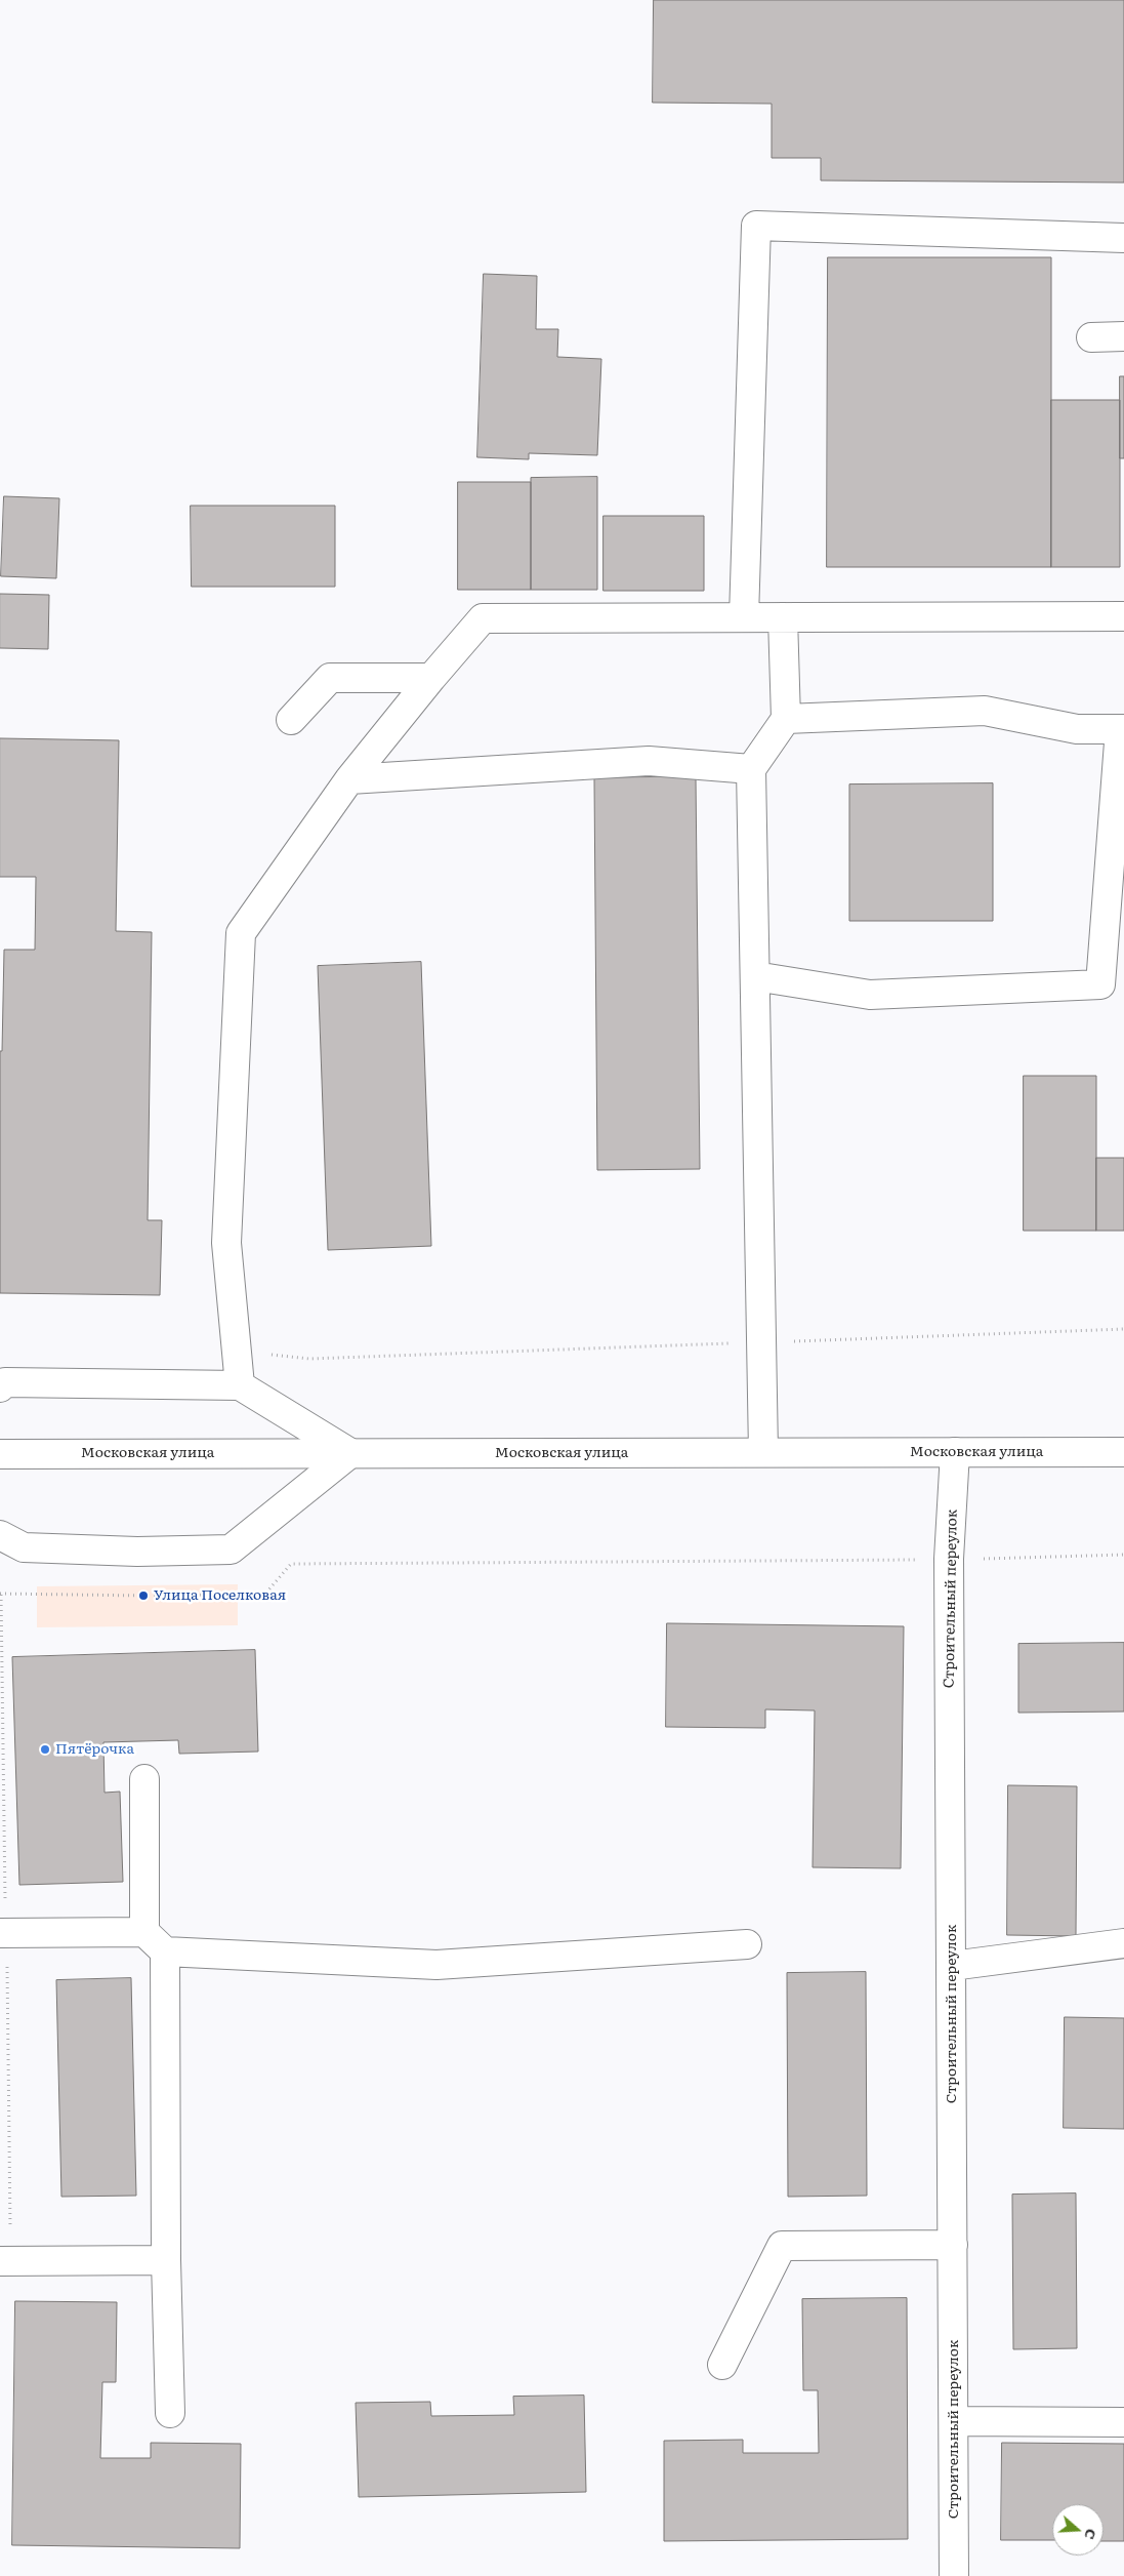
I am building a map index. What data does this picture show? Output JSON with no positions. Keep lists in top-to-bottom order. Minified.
{"streets":{"street":["Московская улица","Строительный переулок"]},"crossings":[["Московская улица","Строительный переулок"]],"places":["Улица Поселковая","Пятёрочка"],"north":"right"}
